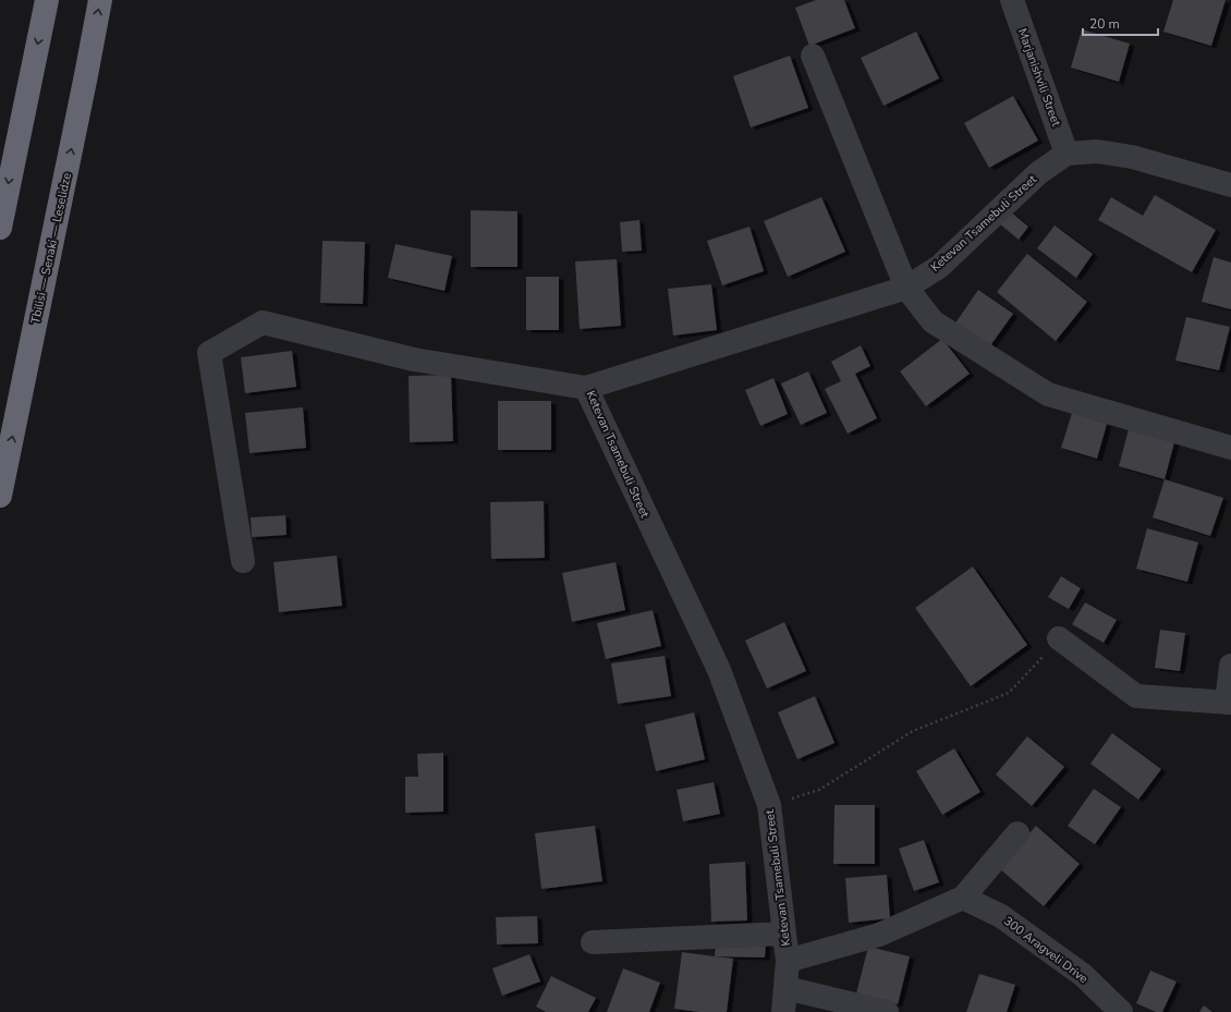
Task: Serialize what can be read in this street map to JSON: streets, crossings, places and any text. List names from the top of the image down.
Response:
{
  "streets": {
    "highway": ["Tbilisi — Senaki — Leselidze"],
    "street": ["Marjanishvili Street", "Ketevan Tsamebuli Street", "300 Aragveli Drive"]
  },
  "crossings": [
    ["Marjanishvili Street", "Ketevan Tsamebuli Street"]
  ],
  "scale_bar": "20 m"
}
